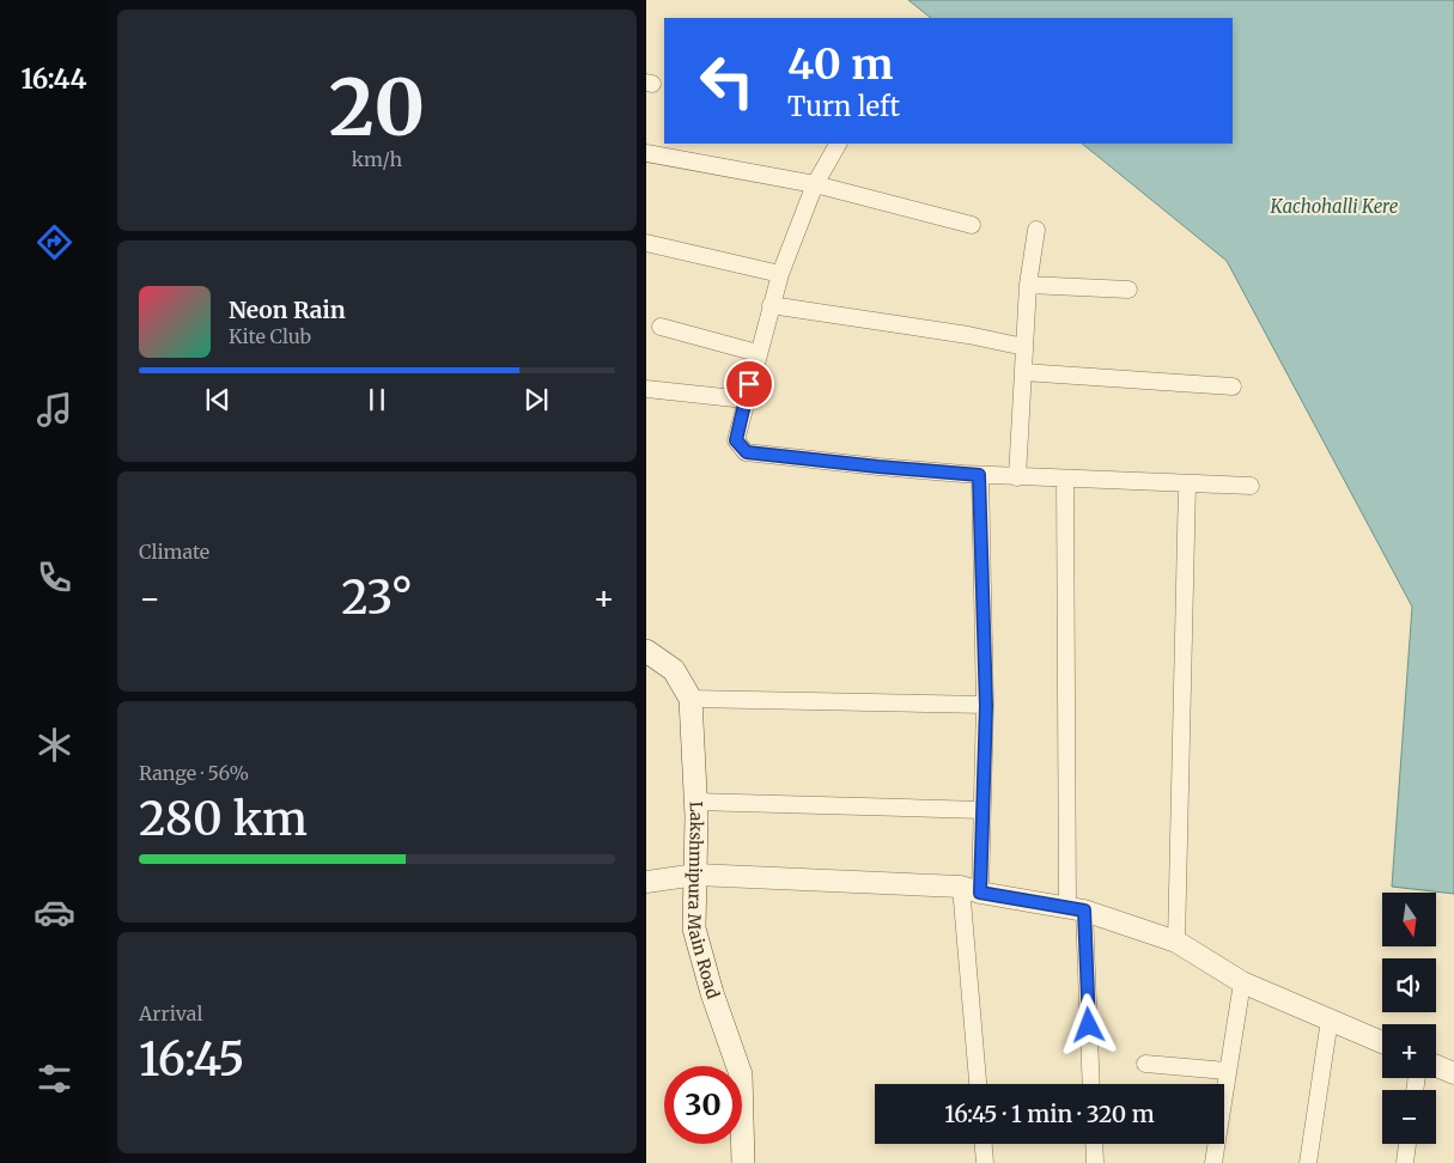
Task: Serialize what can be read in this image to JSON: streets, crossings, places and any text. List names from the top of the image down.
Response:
{
  "streets": {
    "main road": ["Lakshmipura Main Road"]
  },
  "water": ["Kachohalli Kere"],
  "north": "bottom",
  "page": {
    "tabs": "16:44",
    "tile": [
      ["20", "km/h"],
      "Climate",
      ["Range · 56%", "280 km"],
      ["Arrival", "16:45"]
    ],
    "turn": ["40 m", "Turn left"],
    "song": ["Neon Rain", "Kite Club"],
    "heat": ["−", "23°", "+"],
    "map_buttons": ["+", "−"],
    "limit": "30",
    "trip": "16:45 · 1 min · 320 m"
  }
}
